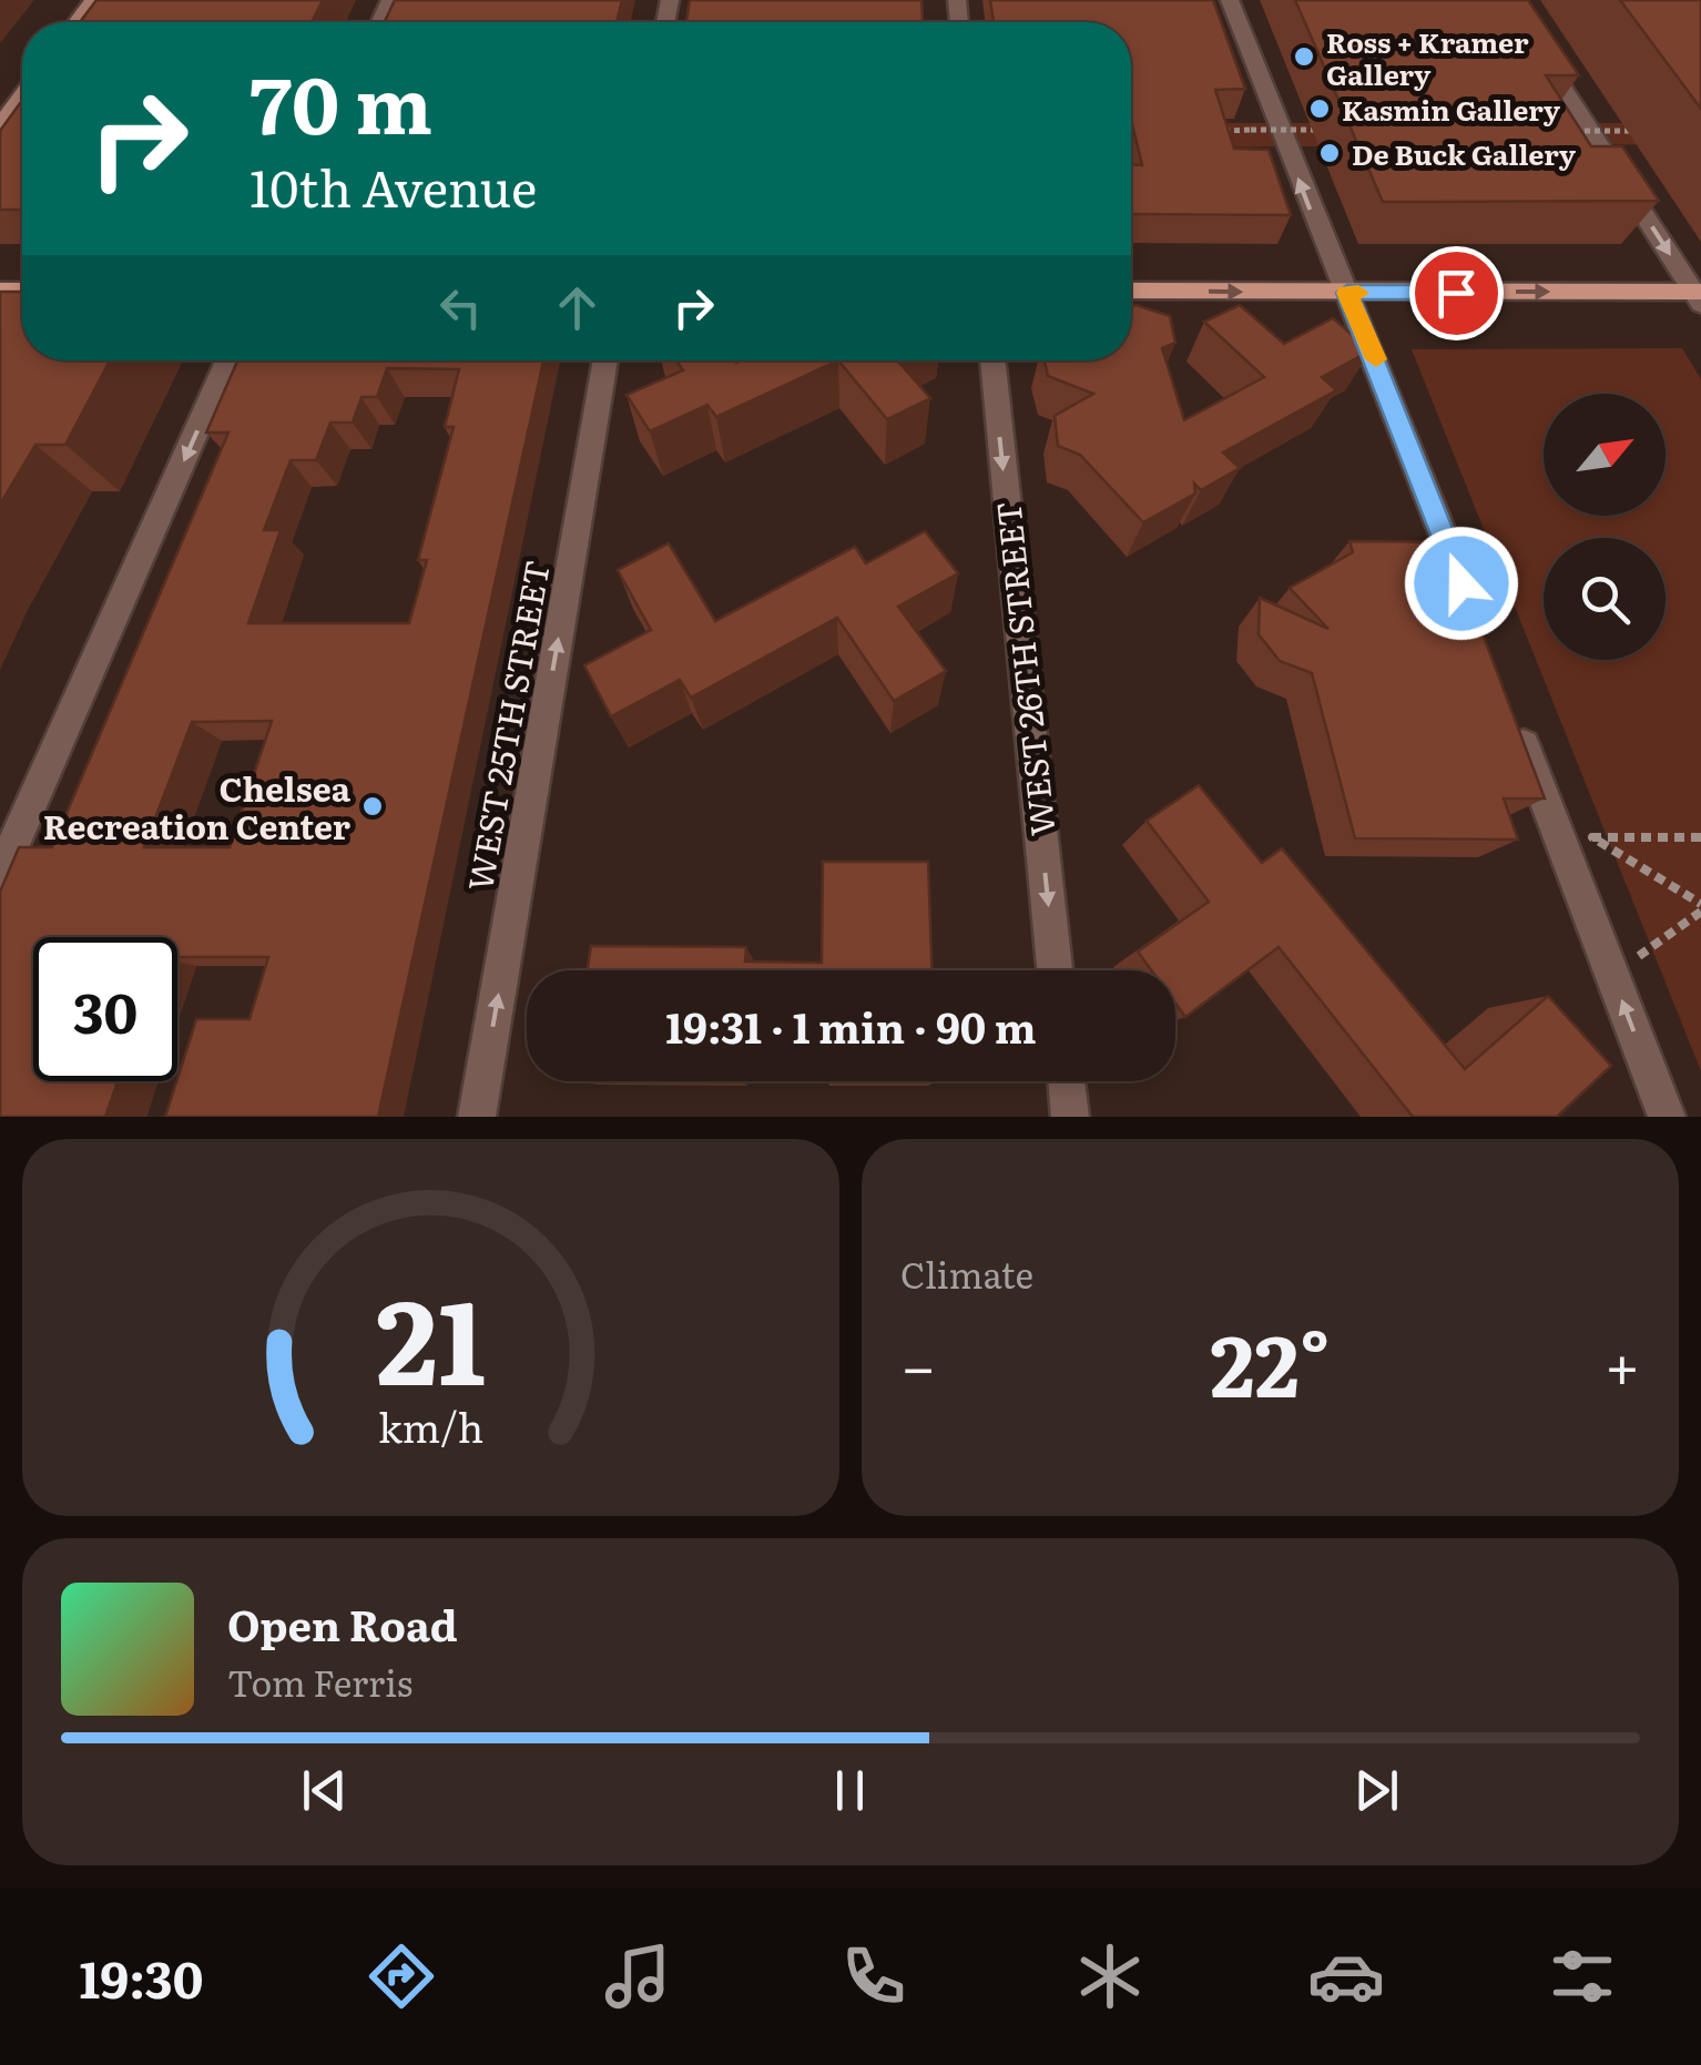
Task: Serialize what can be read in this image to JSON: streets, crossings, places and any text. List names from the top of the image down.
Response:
{
  "streets": {
    "street": ["WEST 26TH STREET", "WEST 25TH STREET"]
  },
  "one_way": ["WEST 26TH STREET", "WEST 25TH STREET"],
  "places": [
    "Ross + Kramer Gallery",
    "Kasmin Gallery",
    "De Buck Gallery",
    "Chelsea Recreation Center"
  ],
  "north": "top right",
  "page": {
    "turn": ["70 m", "10th Avenue"],
    "limit": "30",
    "trip": "19:31 · 1 min · 90 m",
    "tile": "Climate",
    "heat": ["−", "22°", "+"],
    "song": ["Open Road", "Tom Ferris"],
    "tabs": "19:30",
    "gauge": ["21", "km/h"]
  }
}
